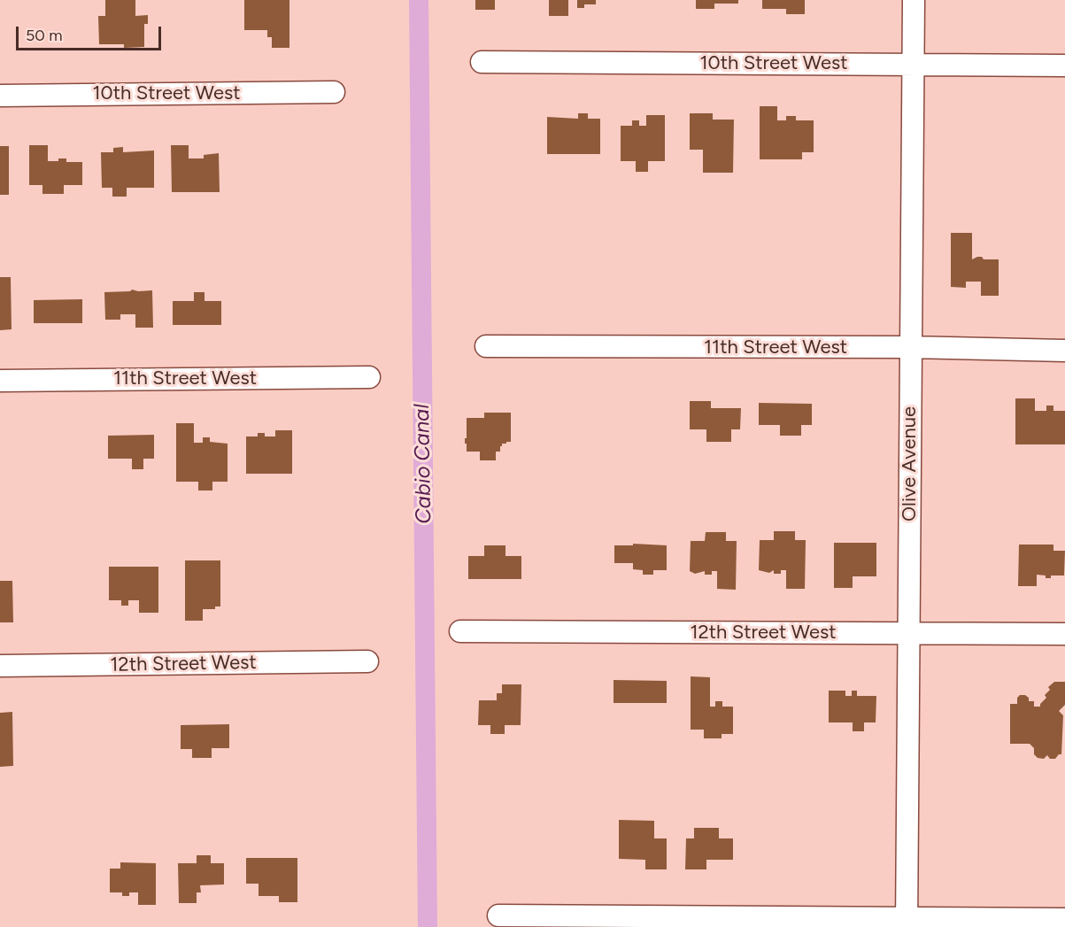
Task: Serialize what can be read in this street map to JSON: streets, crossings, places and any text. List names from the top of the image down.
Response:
{
  "streets": {
    "street": [
      "10th Street West",
      "11th Street West",
      "Olive Avenue",
      "12th Street West"
    ]
  },
  "crossings": [
    ["10th Street West", "Olive Avenue"],
    ["11th Street West", "Olive Avenue"],
    ["Olive Avenue", "12th Street West"]
  ],
  "water": ["Cabio Canal"],
  "scale_bar": "50 m"
}
